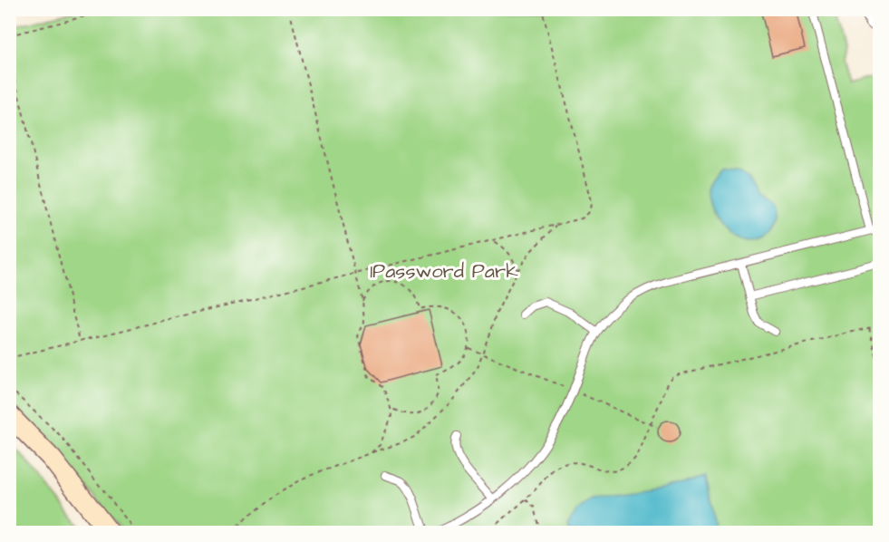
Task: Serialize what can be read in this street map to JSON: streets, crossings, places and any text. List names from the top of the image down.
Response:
{
  "parks": ["1Password Park"]
}
